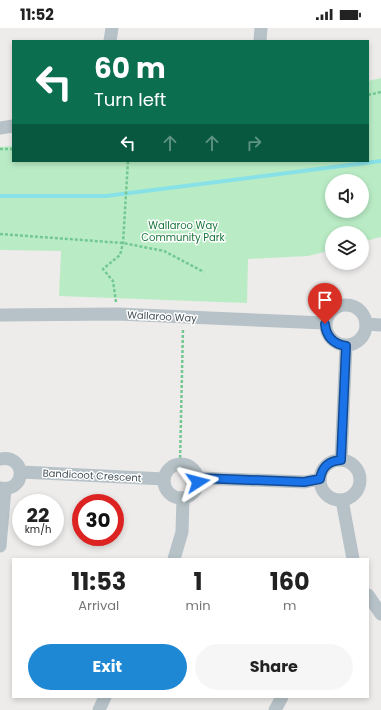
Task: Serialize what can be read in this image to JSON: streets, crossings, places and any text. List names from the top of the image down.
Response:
{
  "streets": {
    "street": ["Wallaroo Way", "Bandicoot Crescent"]
  },
  "parks": ["Wallaroo Way Community Park"],
  "page": {
    "status": "11:52",
    "turn": ["60 m", "Turn left"],
    "speed": "22 km/h",
    "limit": "30",
    "eta": [
      "11:53",
      "Arrival",
      "1",
      "min",
      "160",
      "m"
    ],
    "buttons": ["Exit", "Share"]
  }
}
